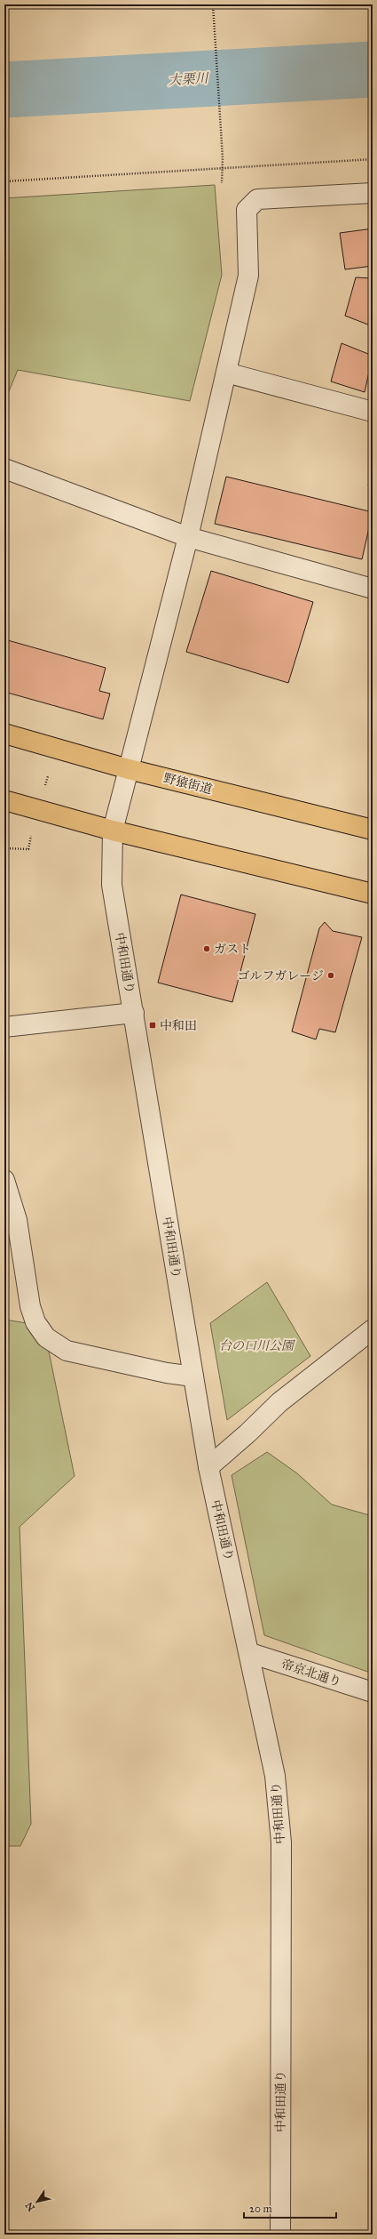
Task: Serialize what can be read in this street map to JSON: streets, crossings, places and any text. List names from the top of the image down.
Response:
{
  "streets": {
    "main road": ["野猿街道"],
    "street": ["中和田通り", "帝京北通り"]
  },
  "crossings": [
    ["野猿街道", "中和田通り"],
    ["中和田通り", "帝京北通り"]
  ],
  "water": ["大栗川"],
  "parks": ["台の口川公園"],
  "places": {
    "other": ["ガスト", "ゴルフガレージ"],
    "transit": ["中和田"]
  },
  "scale_bar": "20 m",
  "north": "bottom left"
}
